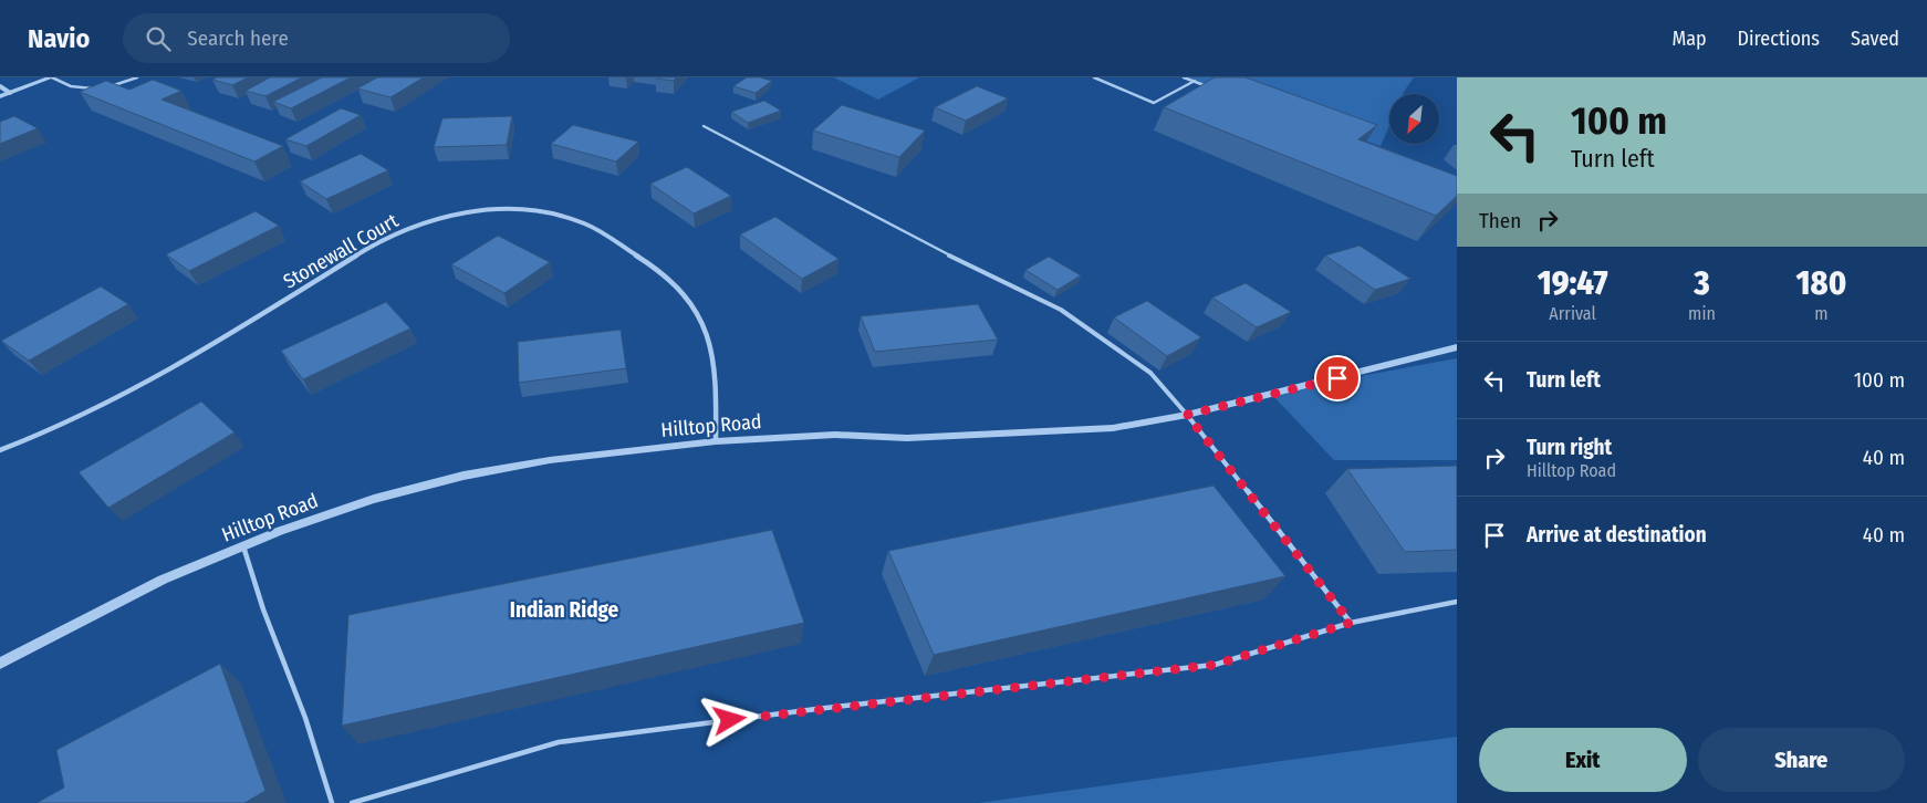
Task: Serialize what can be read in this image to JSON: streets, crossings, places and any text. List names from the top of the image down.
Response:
{
  "streets": {
    "street": ["Stonewall Court", "Hilltop Road"]
  },
  "crossings": [
    ["Stonewall Court", "Hilltop Road"]
  ],
  "districts": ["Indian Ridge"],
  "north": "bottom left",
  "page": {
    "header": "Navio",
    "search": "Search here",
    "nav": ["Map", "Directions", "Saved"],
    "turn": ["100 m", "Turn left"],
    "then": "Then",
    "eta": [
      "19:47",
      "Arrival",
      "3",
      "min",
      "180",
      "m"
    ],
    "list": [
      {
        "name": "Turn left",
        "value": "100 m"
      },
      {
        "name": "Turn right",
        "note": "Hilltop Road",
        "value": "40 m"
      },
      {
        "name": "Arrive at destination",
        "value": "40 m"
      }
    ],
    "buttons": ["Exit", "Share"]
  }
}
